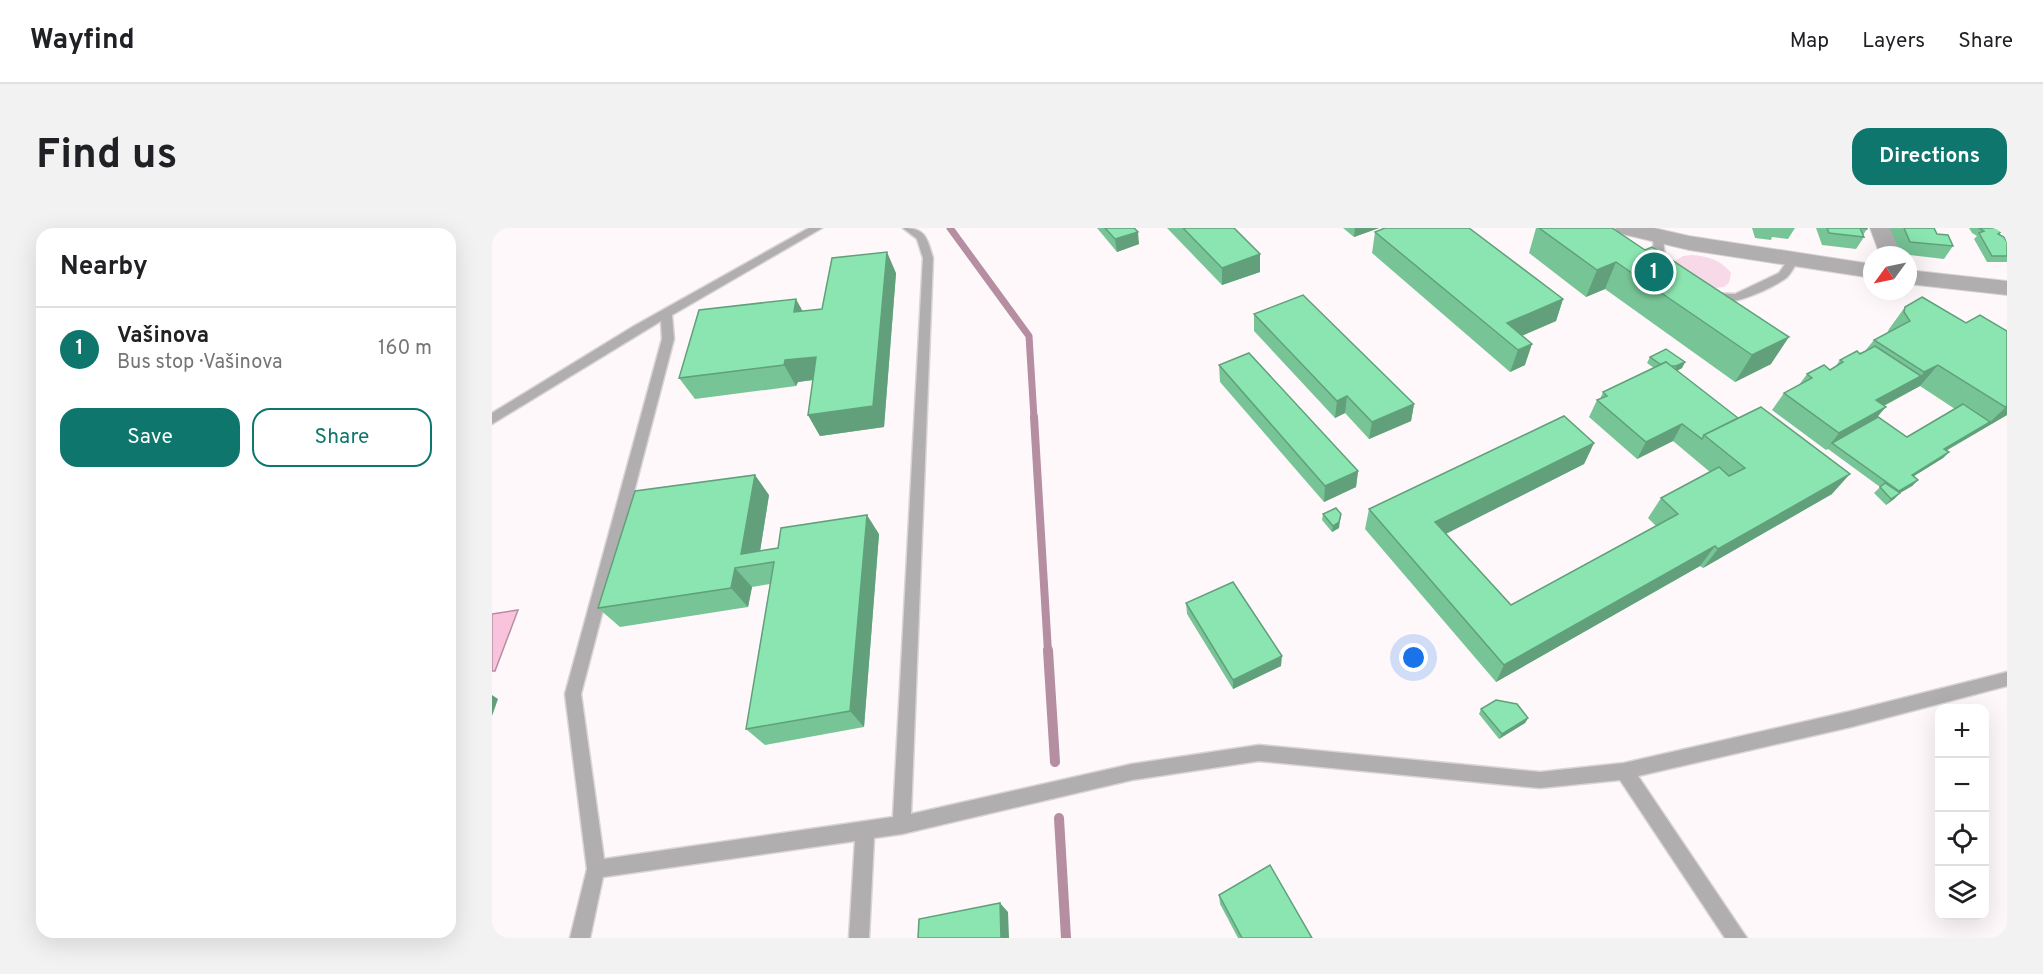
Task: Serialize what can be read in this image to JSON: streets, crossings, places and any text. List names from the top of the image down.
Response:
{
  "north": "bottom left",
  "page": {
    "header": "Wayfind",
    "nav": ["Map", "Layers", "Share"],
    "buttons": [
      "Directions",
      ["Save", "Share"]
    ],
    "title": "Find us",
    "heading": "Nearby",
    "pins": "1",
    "list": [
      {
        "mark": "1",
        "name": "Vašinova",
        "note": "Bus stop · Vašinova",
        "value": "160 m"
      }
    ],
    "map_buttons": ["+", "−"]
  }
}
